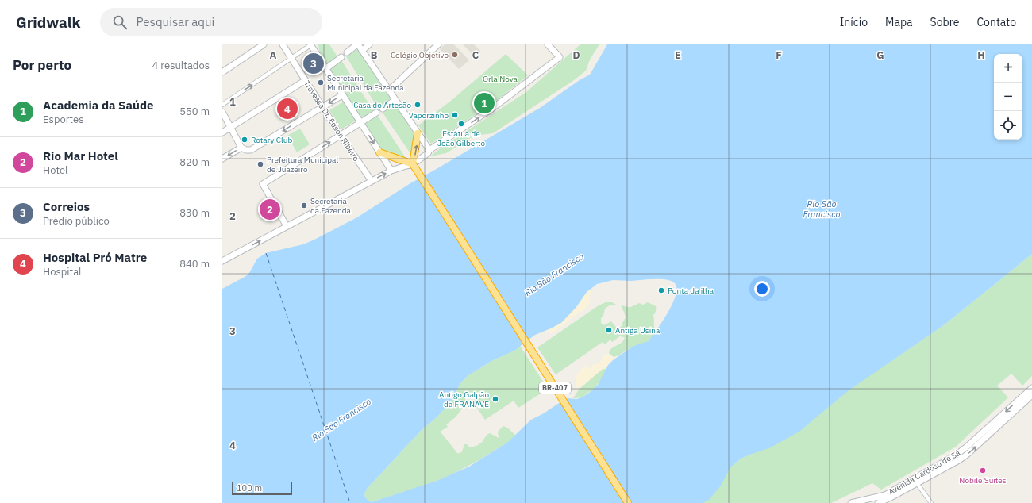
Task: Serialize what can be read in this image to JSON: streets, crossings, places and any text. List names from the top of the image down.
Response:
{
  "streets": {
    "highway": ["BR-407"],
    "street": ["Travessa Dr. Edson Ribeiro", "Avenida Cardoso de Sá"]
  },
  "water": ["Rio São Francisco"],
  "parks": ["Orla Nova"],
  "places": [
    "Colégio Objetivo",
    "Secretaria Municipal da Fazenda",
    "Casa do Artesão",
    "Vaporzinho",
    "Estátua de João Gilberto",
    "Rotary Club",
    "Prefeitura Municipal de Juazeiro",
    "Secretaria da Fazenda",
    "Ponta da ilha",
    "Antiga Usina",
    "Antigo Galpão da FRANAVE",
    "Nobile Suites"
  ],
  "scale_bar": "100 m",
  "page": {
    "header": "Gridwalk",
    "search": "Pesquisar aqui",
    "nav": [
      "Início",
      "Mapa",
      "Sobre",
      "Contato"
    ],
    "heading": ["Por perto", "4 resultados"],
    "pins": [
      "3",
      "1",
      "4",
      "2"
    ],
    "map_buttons": ["+", "−"],
    "list": [
      {
        "mark": "1",
        "name": "Academia da Saúde",
        "note": "Esportes",
        "value": "550 m"
      },
      {
        "mark": "2",
        "name": "Rio Mar Hotel",
        "note": "Hotel",
        "value": "820 m"
      },
      {
        "mark": "3",
        "name": "Correios",
        "note": "Prédio público",
        "value": "830 m"
      },
      {
        "mark": "4",
        "name": "Hospital Pró Matre",
        "note": "Hospital",
        "value": "840 m"
      }
    ],
    "scale": "100 m"
  },
  "grid": {
    "columns": [
      "A",
      "B",
      "C",
      "D",
      "E",
      "F",
      "G",
      "H"
    ],
    "rows": [
      "1",
      "2",
      "3",
      "4"
    ]
  }
}
